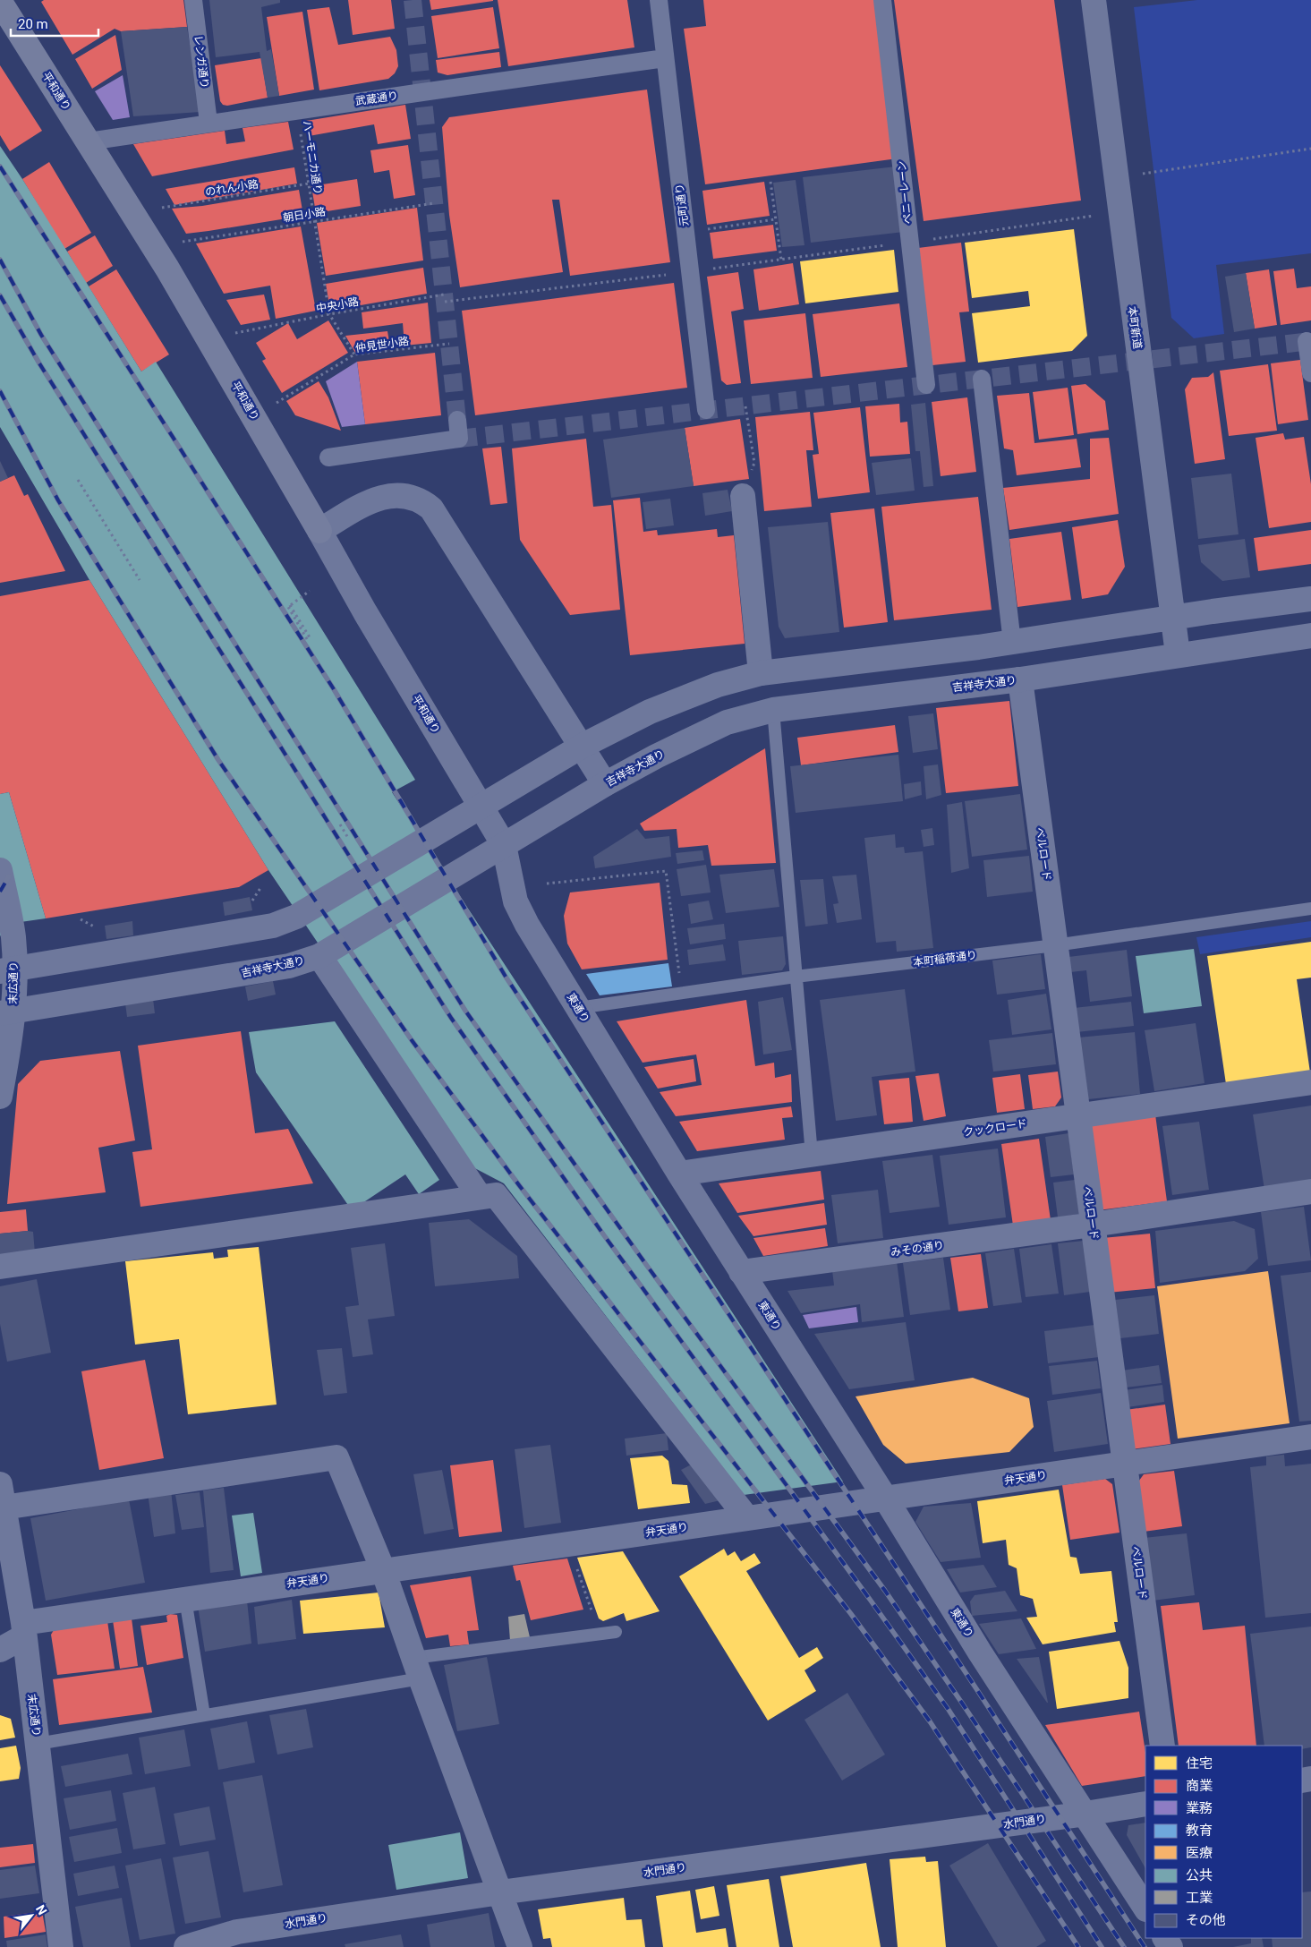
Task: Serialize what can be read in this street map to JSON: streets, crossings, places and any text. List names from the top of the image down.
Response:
{
  "streets": {
    "main road": ["平和通り"],
    "street": [
      "レンガ通り",
      "武蔵通り",
      "ペニーレーン",
      "元町通り",
      "本町新道",
      "吉祥寺大通り",
      "ベルロード",
      "末広通り",
      "東通り",
      "クックロード",
      "みその通り",
      "弁天通り",
      "水門通り"
    ],
    "lane": ["本町稲荷通り"],
    "path": [
      "ハーモニカ通り",
      "のれん小路",
      "朝日小路",
      "中央小路",
      "仲見世小路"
    ]
  },
  "crossings": [
    ["レンガ通り", "武蔵通り"],
    ["平和通り", "武蔵通り"],
    ["平和通り", "東通り"],
    ["武蔵通り", "ハーモニカ通り"],
    ["武蔵通り", "元町通り"],
    ["ハーモニカ通り", "のれん小路"],
    ["ハーモニカ通り", "朝日小路"],
    ["ハーモニカ通り", "中央小路"],
    ["本町新道", "吉祥寺大通り"],
    ["吉祥寺大通り", "ベルロード"],
    ["吉祥寺大通り", "末広通り"],
    ["吉祥寺大通り", "東通り"],
    ["ベルロード", "本町稲荷通り"],
    ["ベルロード", "クックロード"],
    ["ベルロード", "みその通り"],
    ["ベルロード", "弁天通り"],
    ["本町稲荷通り", "東通り"],
    ["末広通り", "弁天通り"],
    ["東通り", "クックロード"],
    ["東通り", "みその通り"],
    ["東通り", "弁天通り"],
    ["東通り", "水門通り"]
  ],
  "legend": [
    "住宅",
    "商業",
    "業務",
    "教育",
    "医療",
    "公共",
    "工業",
    "その他"
  ],
  "scale_bar": "20 m",
  "north": "top right"
}
